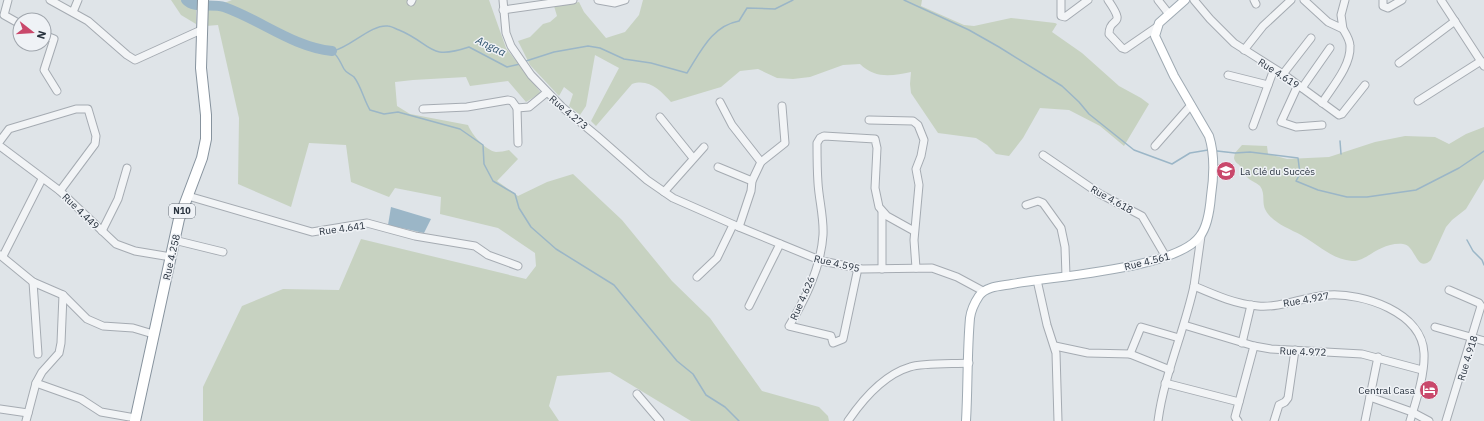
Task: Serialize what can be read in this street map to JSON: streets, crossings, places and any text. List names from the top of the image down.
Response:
{
  "streets": {
    "highway": ["N10", "Rue 4.258"],
    "main road": ["Rue 4.561"],
    "street": [
      "Rue 4.619",
      "Rue 4.273",
      "Rue 4.618",
      "Rue 4.449",
      "Rue 4.641",
      "Rue 4.595",
      "Rue 4.626",
      "Rue 4.927",
      "Rue 4.972",
      "Rue 4.918"
    ]
  },
  "crossings": [
    ["Rue 4.273", "Rue 4.595"],
    ["Rue 4.618", "Rue 4.561"],
    ["Rue 4.449", "Rue 4.258"],
    ["Rue 4.641", "Rue 4.258"],
    ["Rue 4.561", "Rue 4.595"],
    ["Rue 4.595", "Rue 4.626"],
    ["Rue 4.927", "Rue 4.972"]
  ],
  "water": ["Angaa"],
  "places": {
    "school or university": ["La Clé du Succès"],
    "hotel": ["Central Casa"]
  },
  "north": "right"
}
